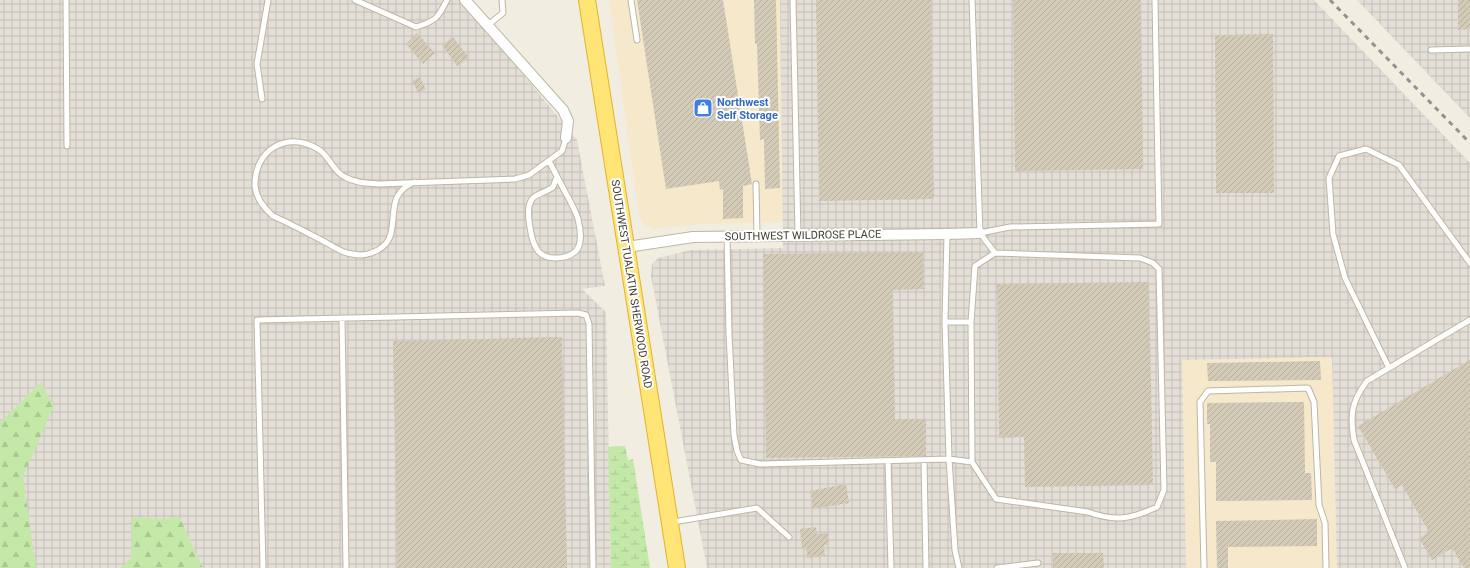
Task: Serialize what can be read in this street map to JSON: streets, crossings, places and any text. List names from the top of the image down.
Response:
{
  "streets": {
    "highway": ["SOUTHWEST TUALATIN SHERWOOD ROAD"],
    "street": ["SOUTHWEST WILDROSE PLACE"]
  },
  "crossings": [
    ["SOUTHWEST WILDROSE PLACE", "SOUTHWEST TUALATIN SHERWOOD ROAD"]
  ],
  "places": {
    "shop": ["Northwest Self Storage"]
  }
}
